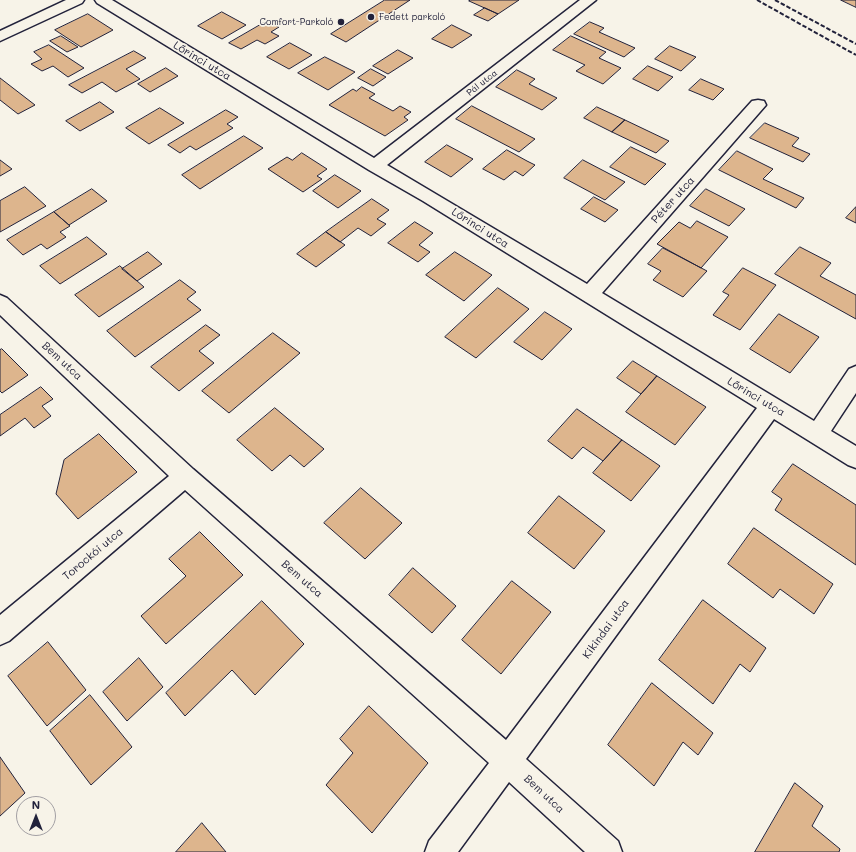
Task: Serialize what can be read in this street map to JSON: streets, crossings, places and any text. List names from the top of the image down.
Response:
{
  "streets": {
    "street": [
      "Lőrinci utca",
      "Pál utca",
      "Péter utca",
      "Bem utca",
      "Torockói utca",
      "Kikindai utca"
    ]
  },
  "crossings": [
    ["Lőrinci utca", "Pál utca"],
    ["Lőrinci utca", "Péter utca"],
    ["Lőrinci utca", "Kikindai utca"],
    ["Bem utca", "Torockói utca"],
    ["Bem utca", "Kikindai utca"]
  ],
  "places": ["Fedett parkoló", "Comfort-Parkoló"],
  "north": "top"
}
